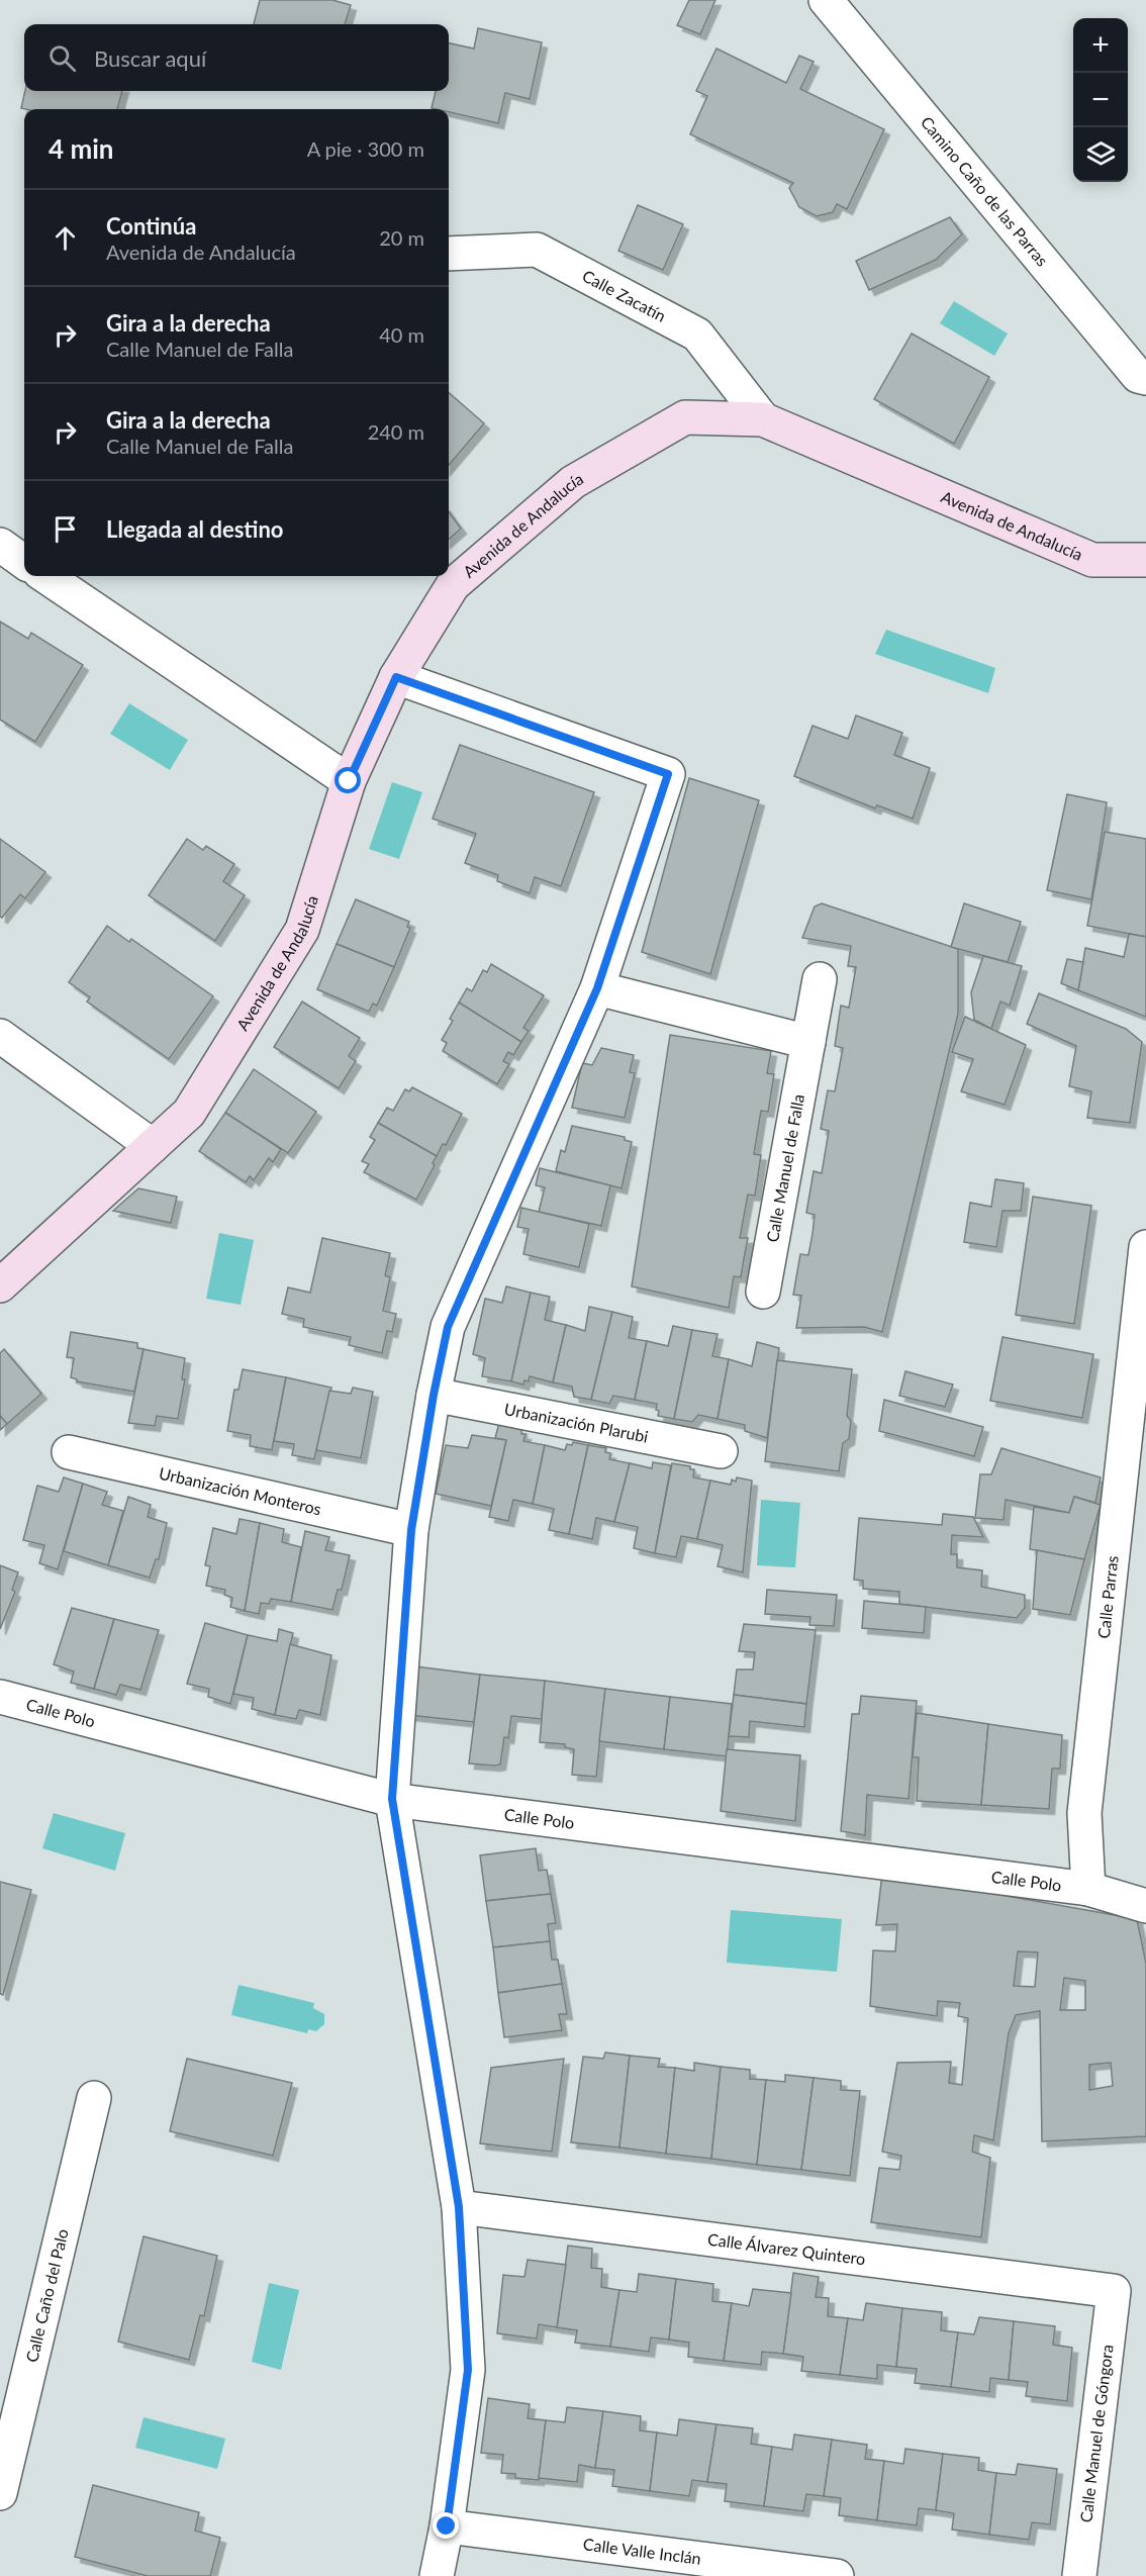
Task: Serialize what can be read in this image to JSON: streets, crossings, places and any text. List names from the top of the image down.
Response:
{
  "streets": {
    "street": [
      "Camino Caño de las Parras",
      "Calle Zacatín",
      "Avenida de Andalucía",
      "Calle Manuel de Falla",
      "Urbanización Plarubi",
      "Urbanización Monteros",
      "Calle Parras",
      "Calle Polo",
      "Calle Álvarez Quintero",
      "Calle Caño del Palo",
      "Calle Manuel de Góngora",
      "Calle Valle Inclán"
    ]
  },
  "crossings": [
    ["Calle Zacatín", "Avenida de Andalucía"],
    ["Calle Parras", "Calle Polo"],
    ["Calle Álvarez Quintero", "Calle Manuel de Góngora"]
  ],
  "page": {
    "map_buttons": ["+", "−"],
    "search": "Buscar aquí",
    "heading": ["4 min", "A pie · 300 m"],
    "list": [
      ["Continúa", "Avenida de Andalucía", "20 m"],
      ["Gira a la derecha", "Calle Manuel de Falla", "40 m"],
      ["Gira a la derecha", "Calle Manuel de Falla", "240 m"],
      "Llegada al destino"
    ]
  }
}
